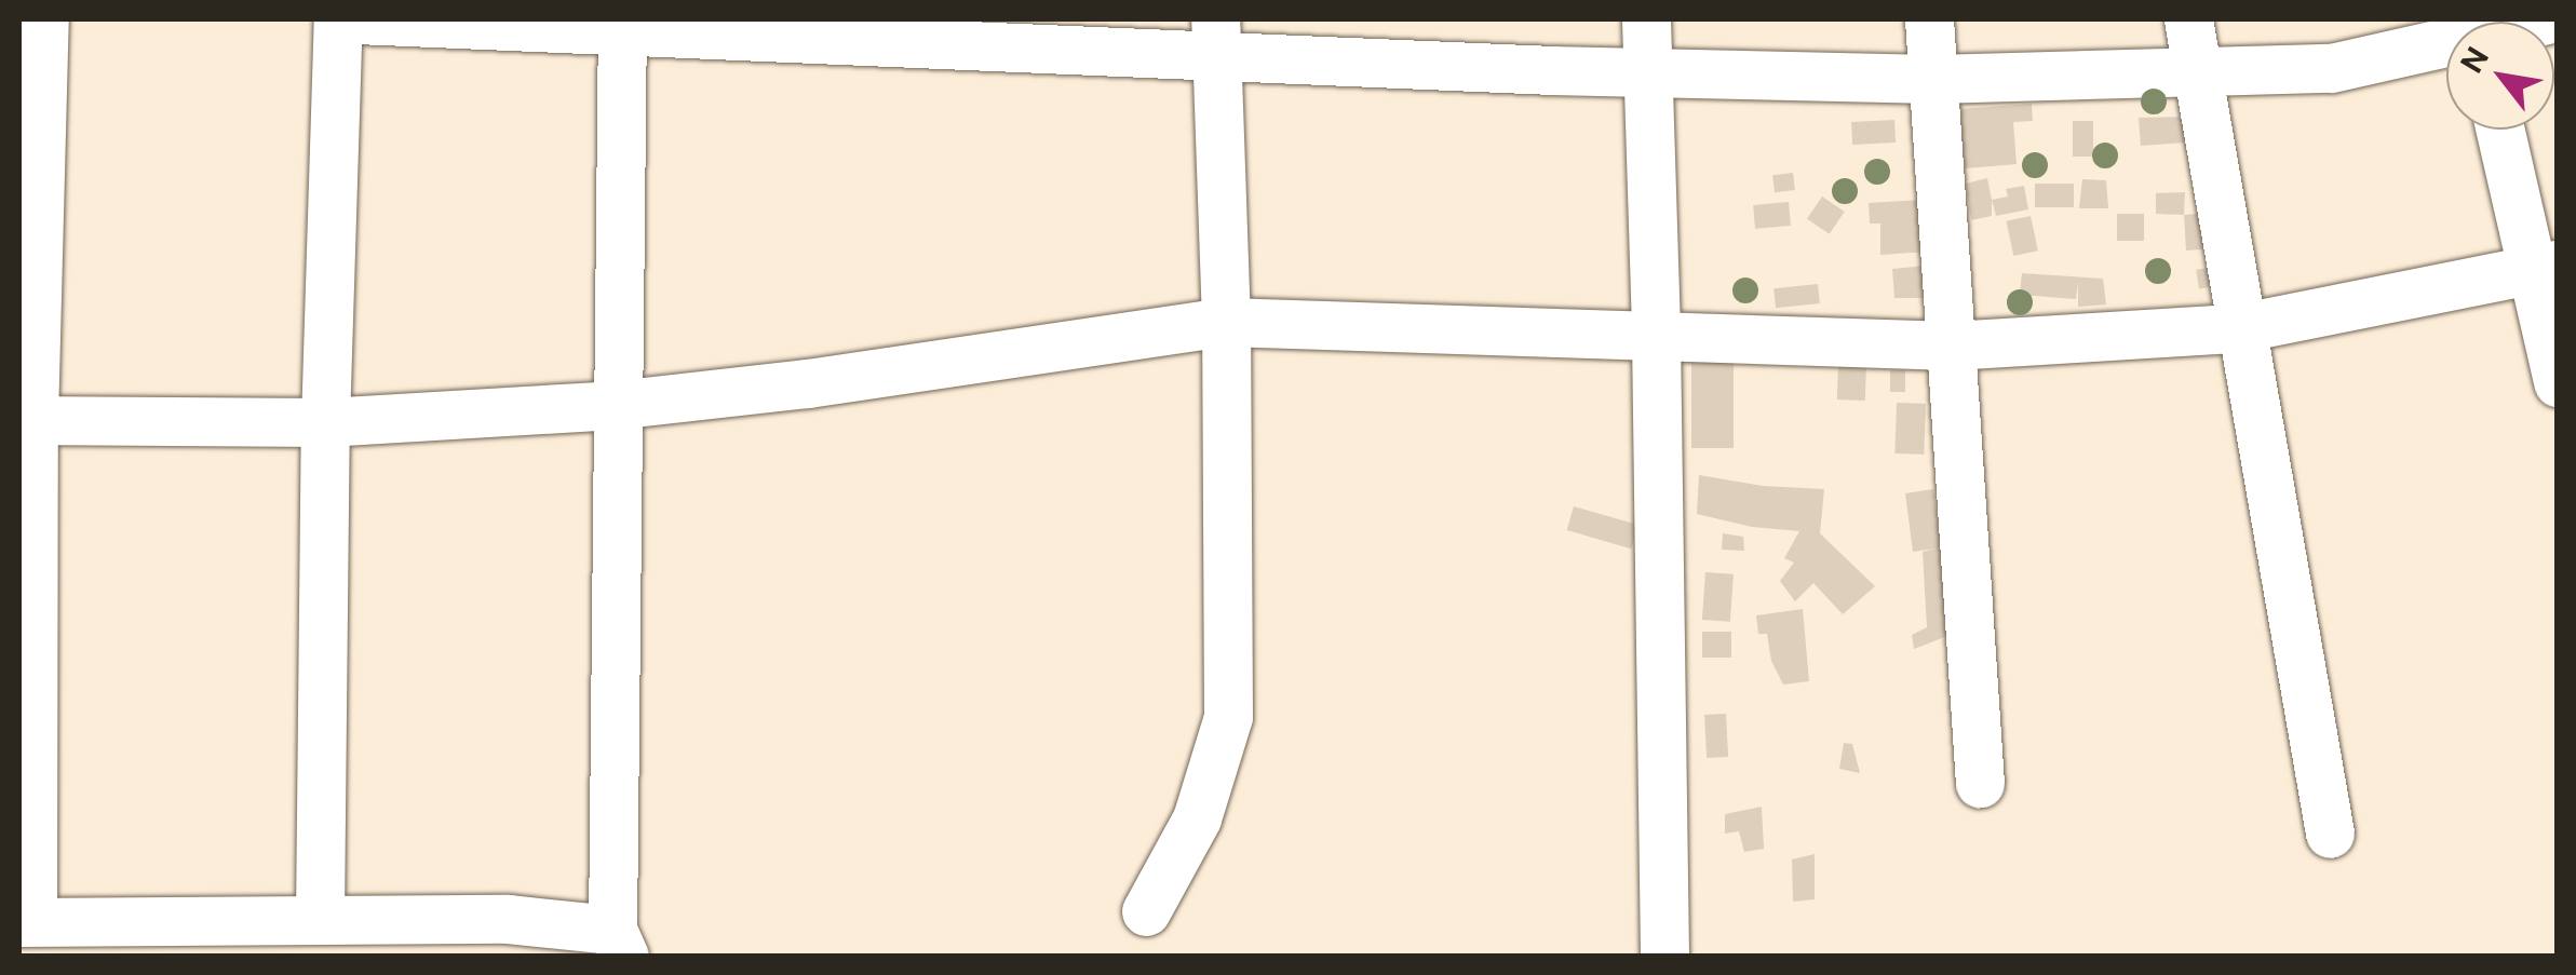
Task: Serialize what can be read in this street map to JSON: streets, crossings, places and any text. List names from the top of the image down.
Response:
{
  "north": "top left"
}
